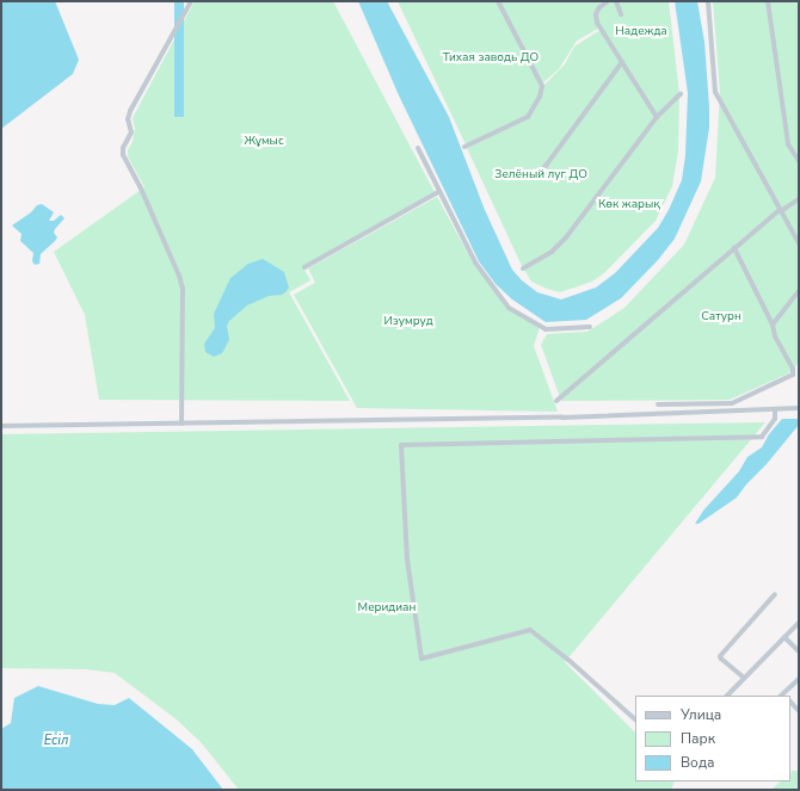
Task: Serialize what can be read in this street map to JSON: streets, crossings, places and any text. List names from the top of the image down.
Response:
{
  "water": ["Есіл"],
  "parks": [
    "Надежда",
    "Тихая заводь ДО",
    "Жұмыс",
    "Зелёный луг ДО",
    "Көк жарық",
    "Сатурн",
    "Изумруд",
    "Меридиан"
  ],
  "legend": ["Улица", "Парк", "Вода"]
}
